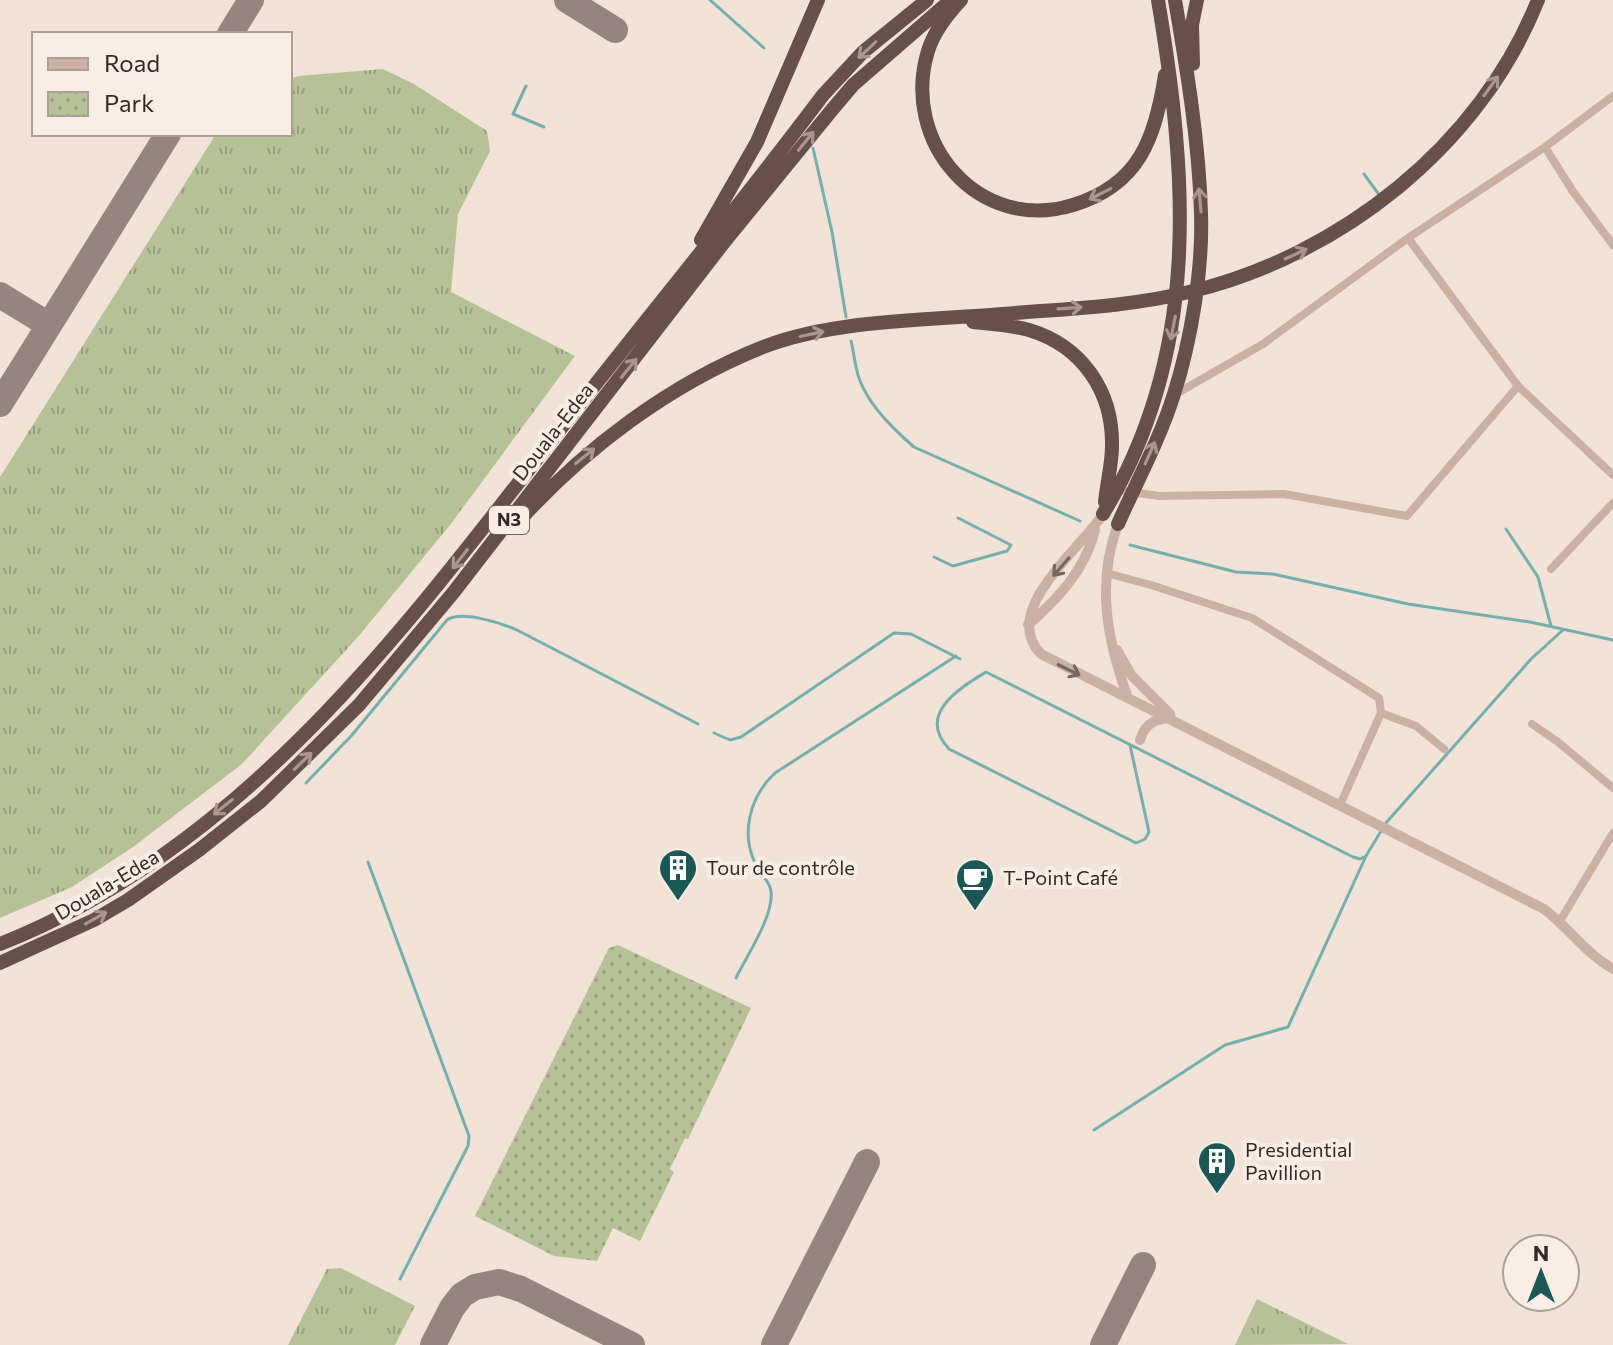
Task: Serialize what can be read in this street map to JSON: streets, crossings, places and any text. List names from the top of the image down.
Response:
{
  "streets": {
    "highway": ["Douala-Edea", "N3"]
  },
  "places": {
    "building": ["Tour de contrôle", "Presidential Pavillion"],
    "cafe": ["T-Point Café"]
  },
  "legend": ["Road", "Park"],
  "north": "top"
}
